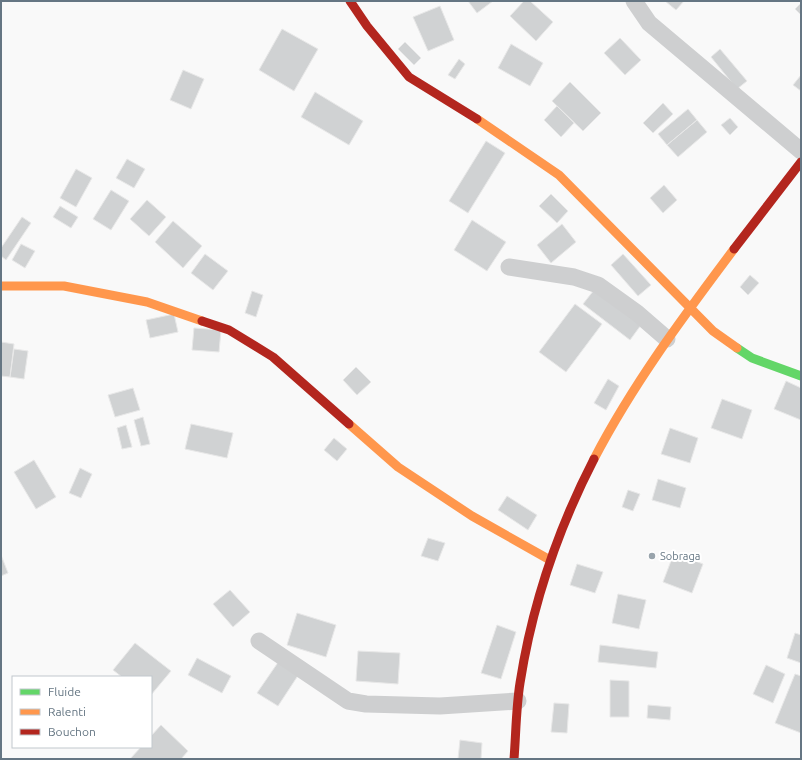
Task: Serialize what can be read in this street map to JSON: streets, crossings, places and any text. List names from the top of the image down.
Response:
{
  "places": ["Sobraga"],
  "legend": ["Fluide", "Ralenti", "Bouchon"]
}
